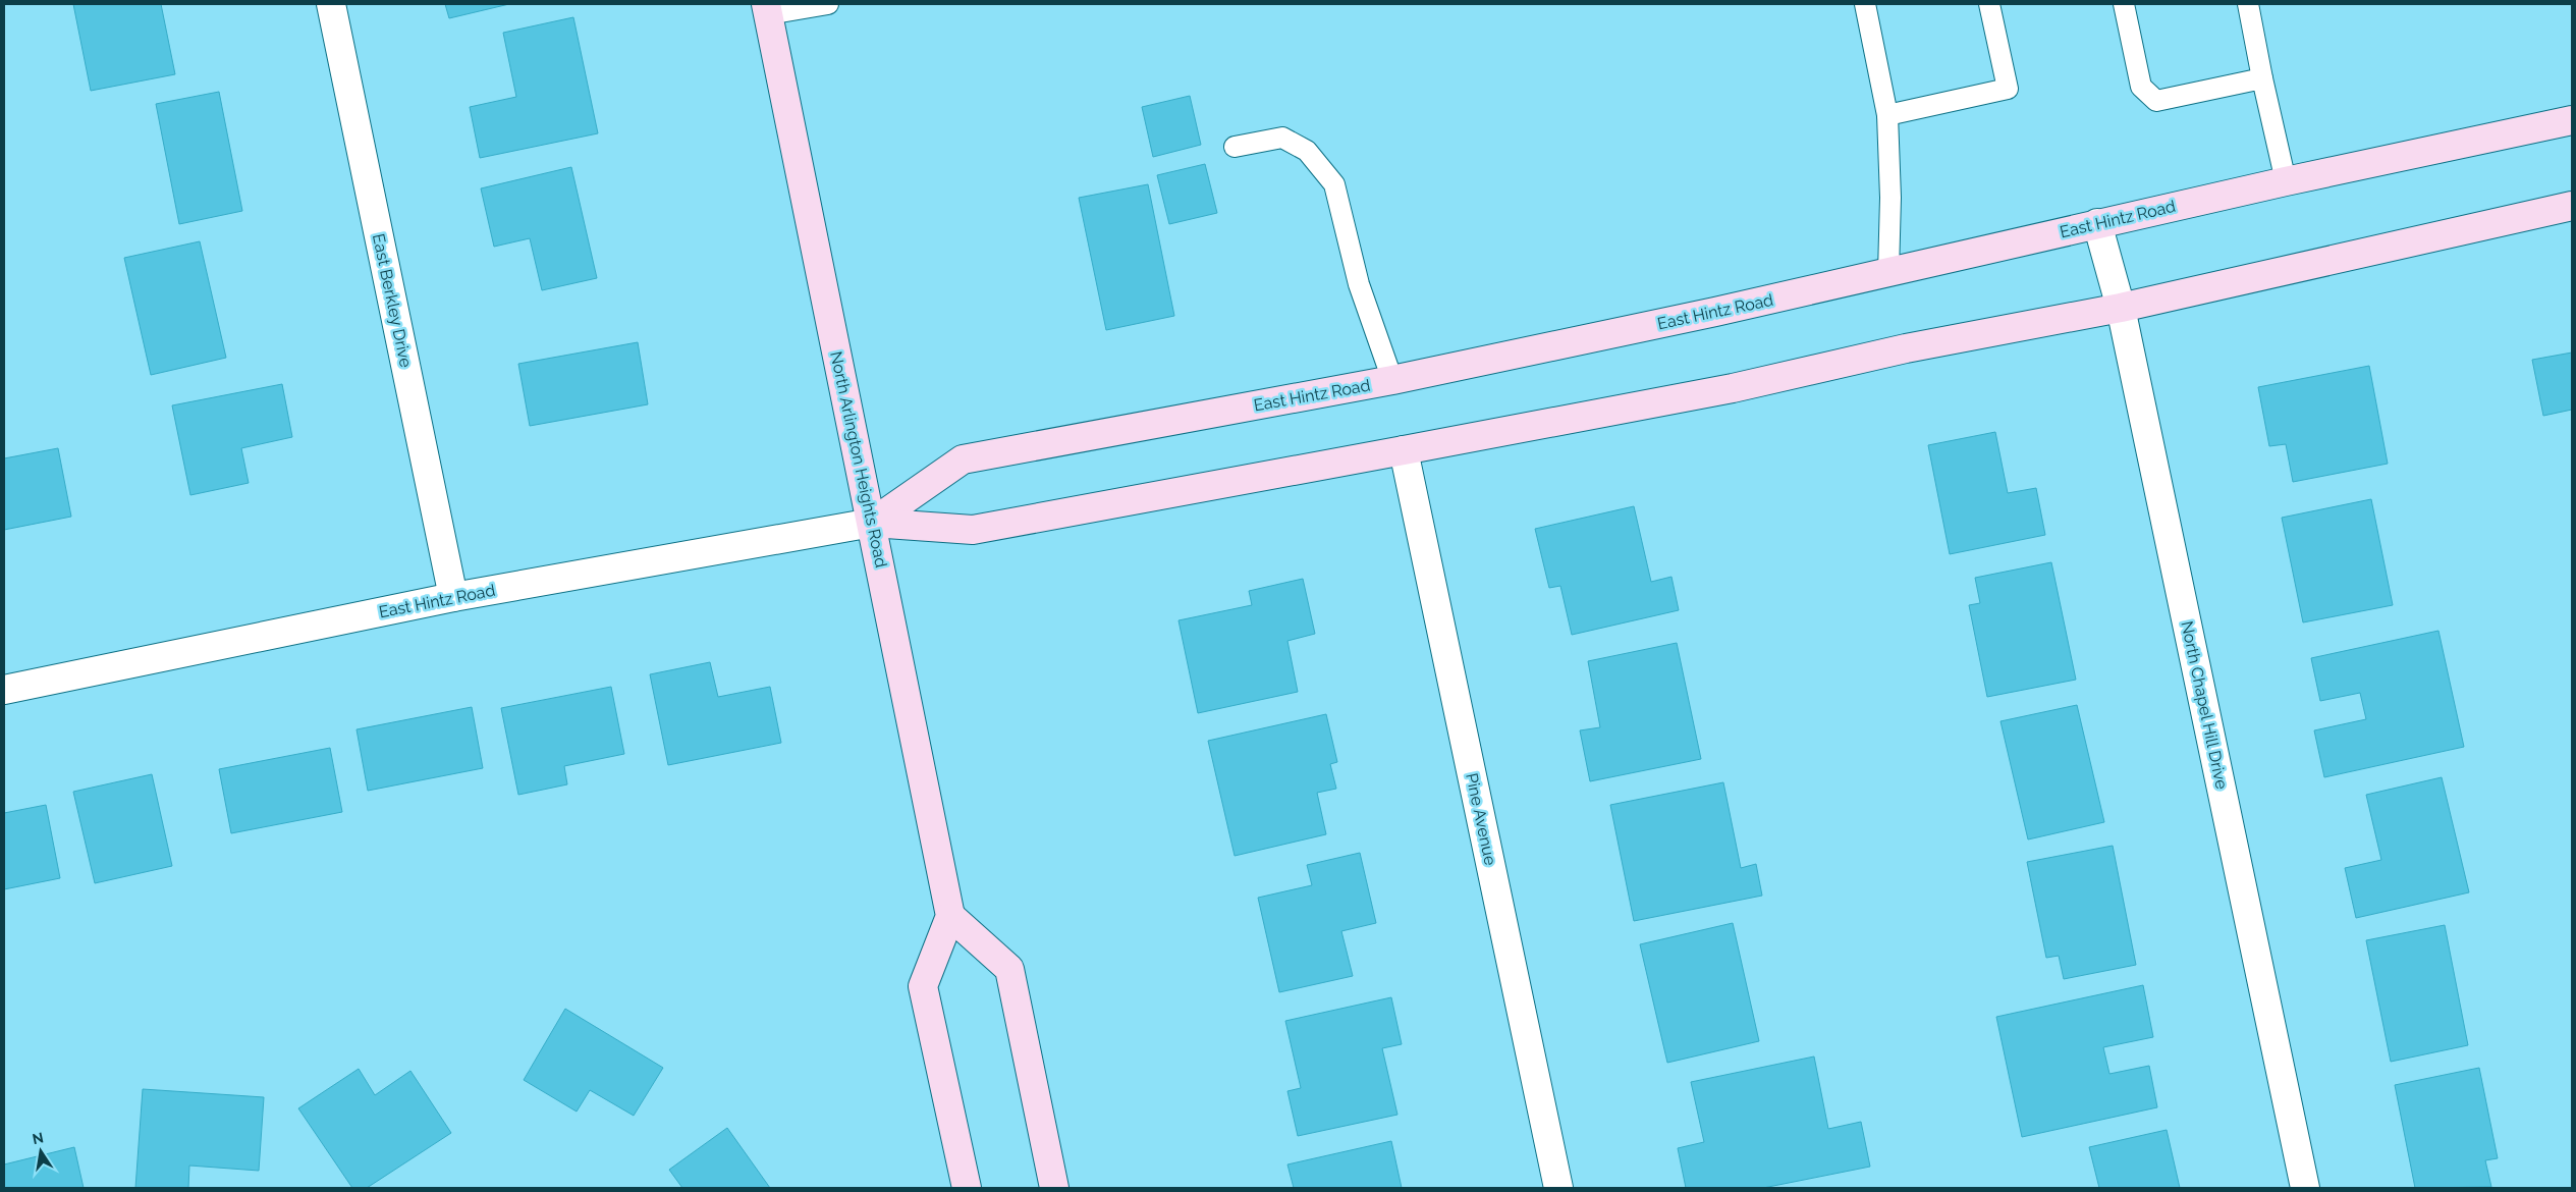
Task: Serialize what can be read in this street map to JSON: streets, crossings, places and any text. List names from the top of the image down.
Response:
{
  "streets": {
    "main road": ["East Hintz Road", "North Arlington Heights Road"],
    "street": ["East Berkley Drive", "North Chapel Hill Drive", "Pine Avenue"]
  },
  "crossings": [
    ["East Hintz Road", "East Berkley Drive"],
    ["East Hintz Road", "North Arlington Heights Road"],
    ["East Hintz Road", "North Chapel Hill Drive"],
    ["East Hintz Road", "Pine Avenue"]
  ],
  "north": "top"
}
